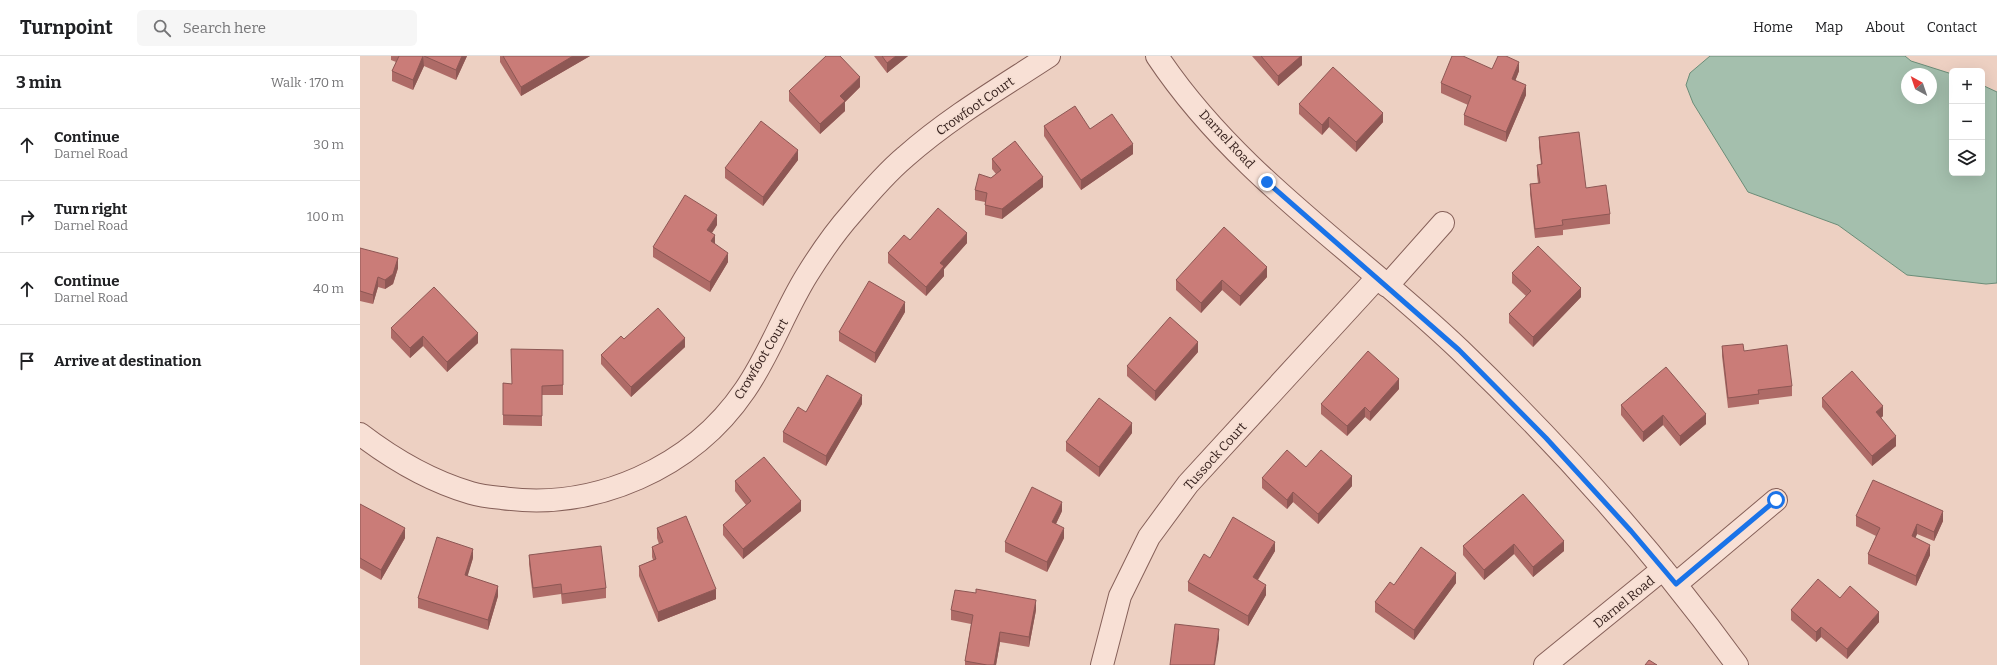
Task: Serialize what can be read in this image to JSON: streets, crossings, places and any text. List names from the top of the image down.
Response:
{
  "streets": {
    "street": ["Crowfoot Court", "Darnel Road", "Tussock Court"]
  },
  "crossings": [
    ["Darnel Road", "Tussock Court"]
  ],
  "north": "top left",
  "page": {
    "header": "Turnpoint",
    "search": "Search here",
    "nav": [
      "Home",
      "Map",
      "About",
      "Contact"
    ],
    "heading": ["3 min", "Walk · 170 m"],
    "map_buttons": ["+", "−"],
    "list": [
      ["Continue", "Darnel Road", "30 m"],
      ["Turn right", "Darnel Road", "100 m"],
      ["Continue", "Darnel Road", "40 m"],
      "Arrive at destination"
    ]
  }
}
